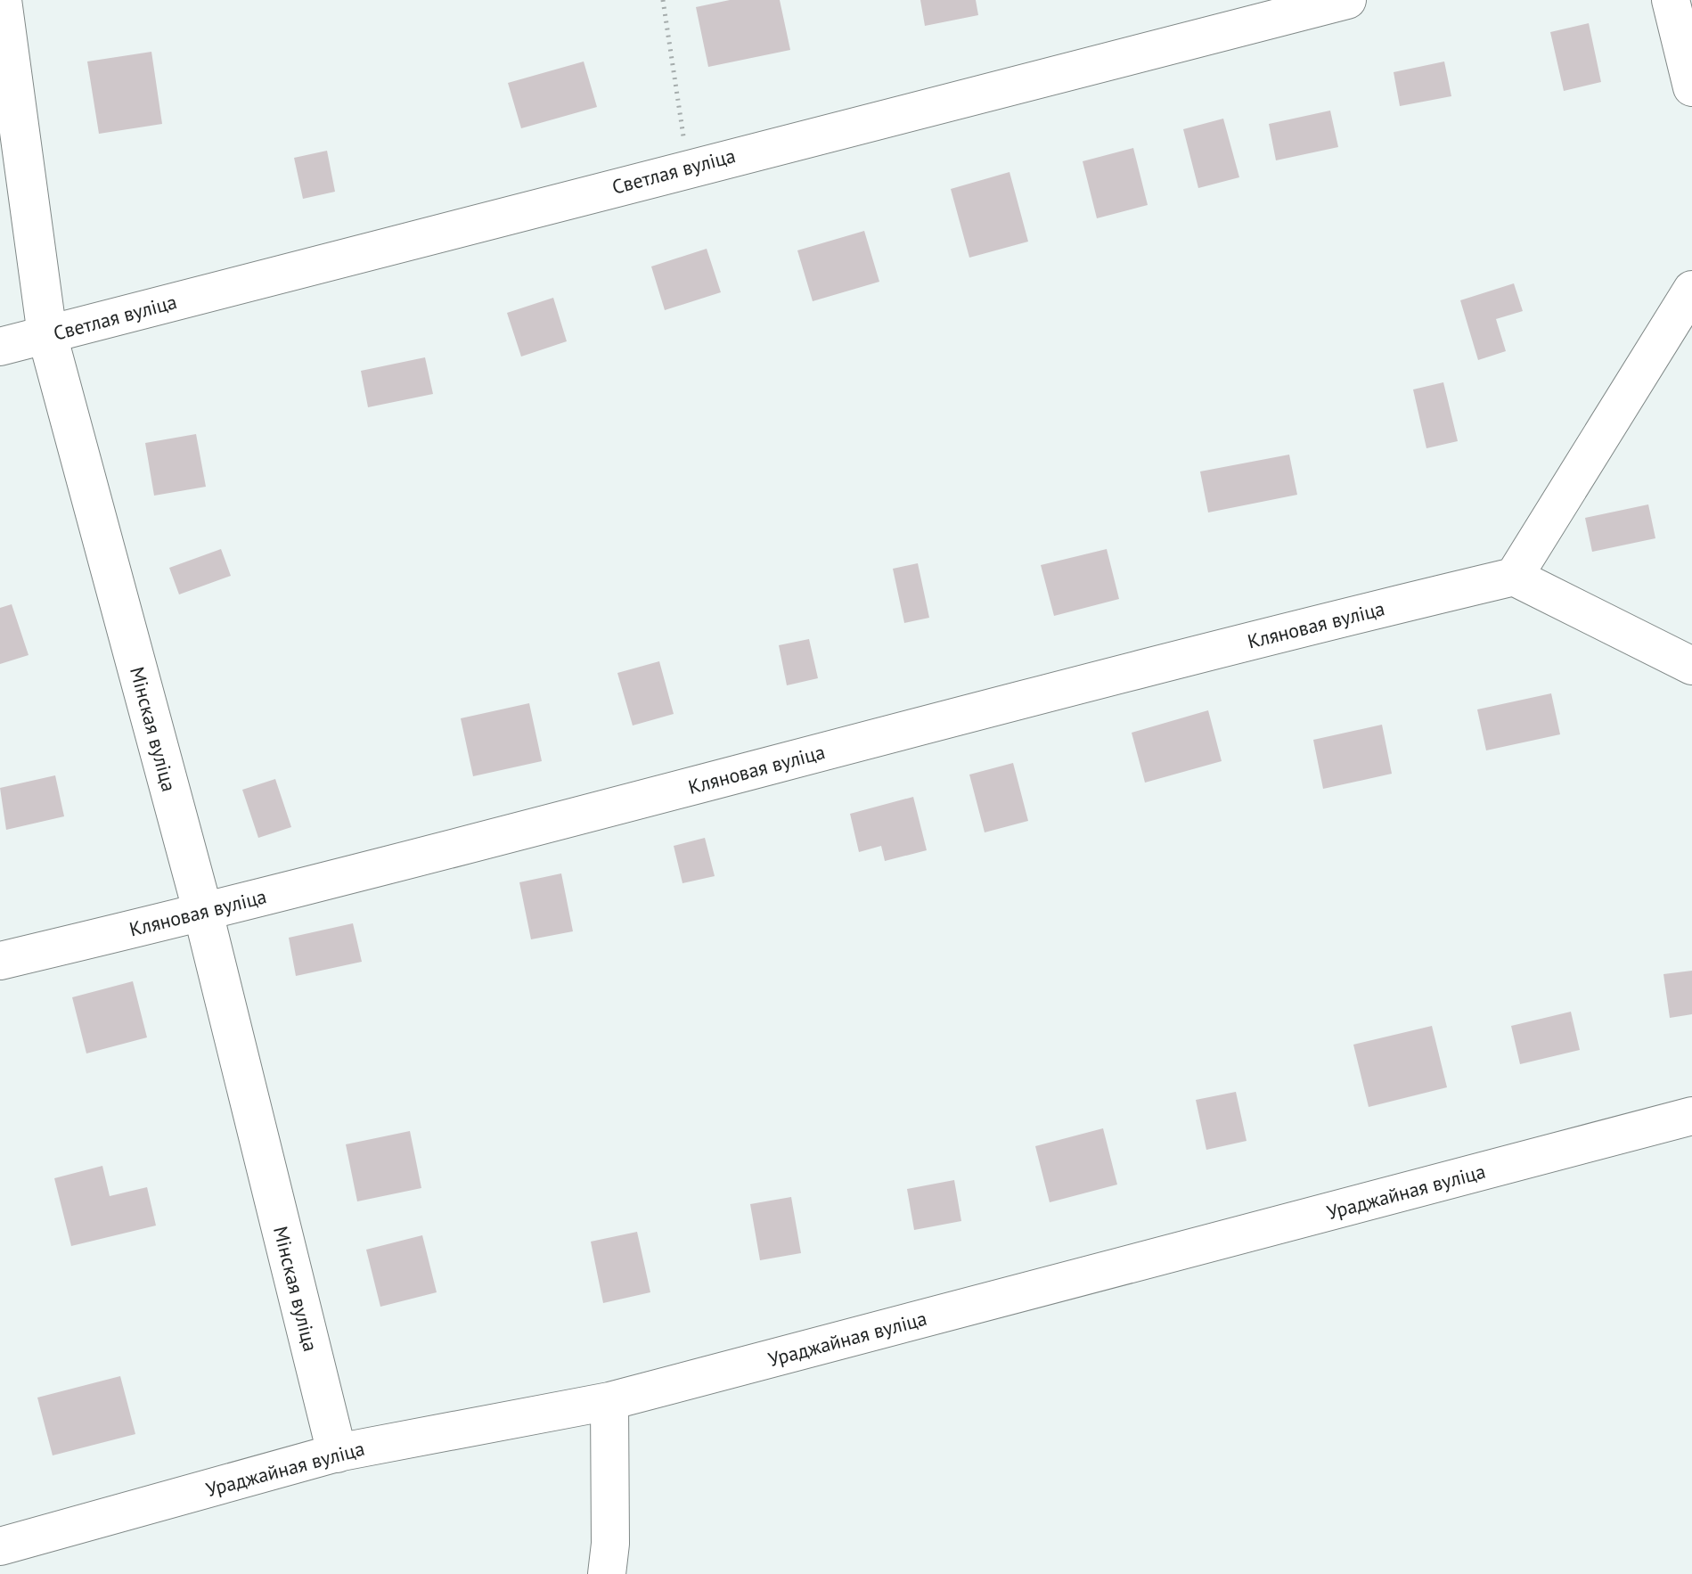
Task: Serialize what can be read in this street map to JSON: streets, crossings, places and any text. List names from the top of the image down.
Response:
{
  "streets": {
    "street": [
      "Светлая вуліца",
      "Кляновая вуліца",
      "Мінская вуліца",
      "Ураджайная вуліца"
    ]
  },
  "crossings": [
    ["Светлая вуліца", "Мінская вуліца"],
    ["Кляновая вуліца", "Мінская вуліца"],
    ["Мінская вуліца", "Ураджайная вуліца"]
  ]
}
